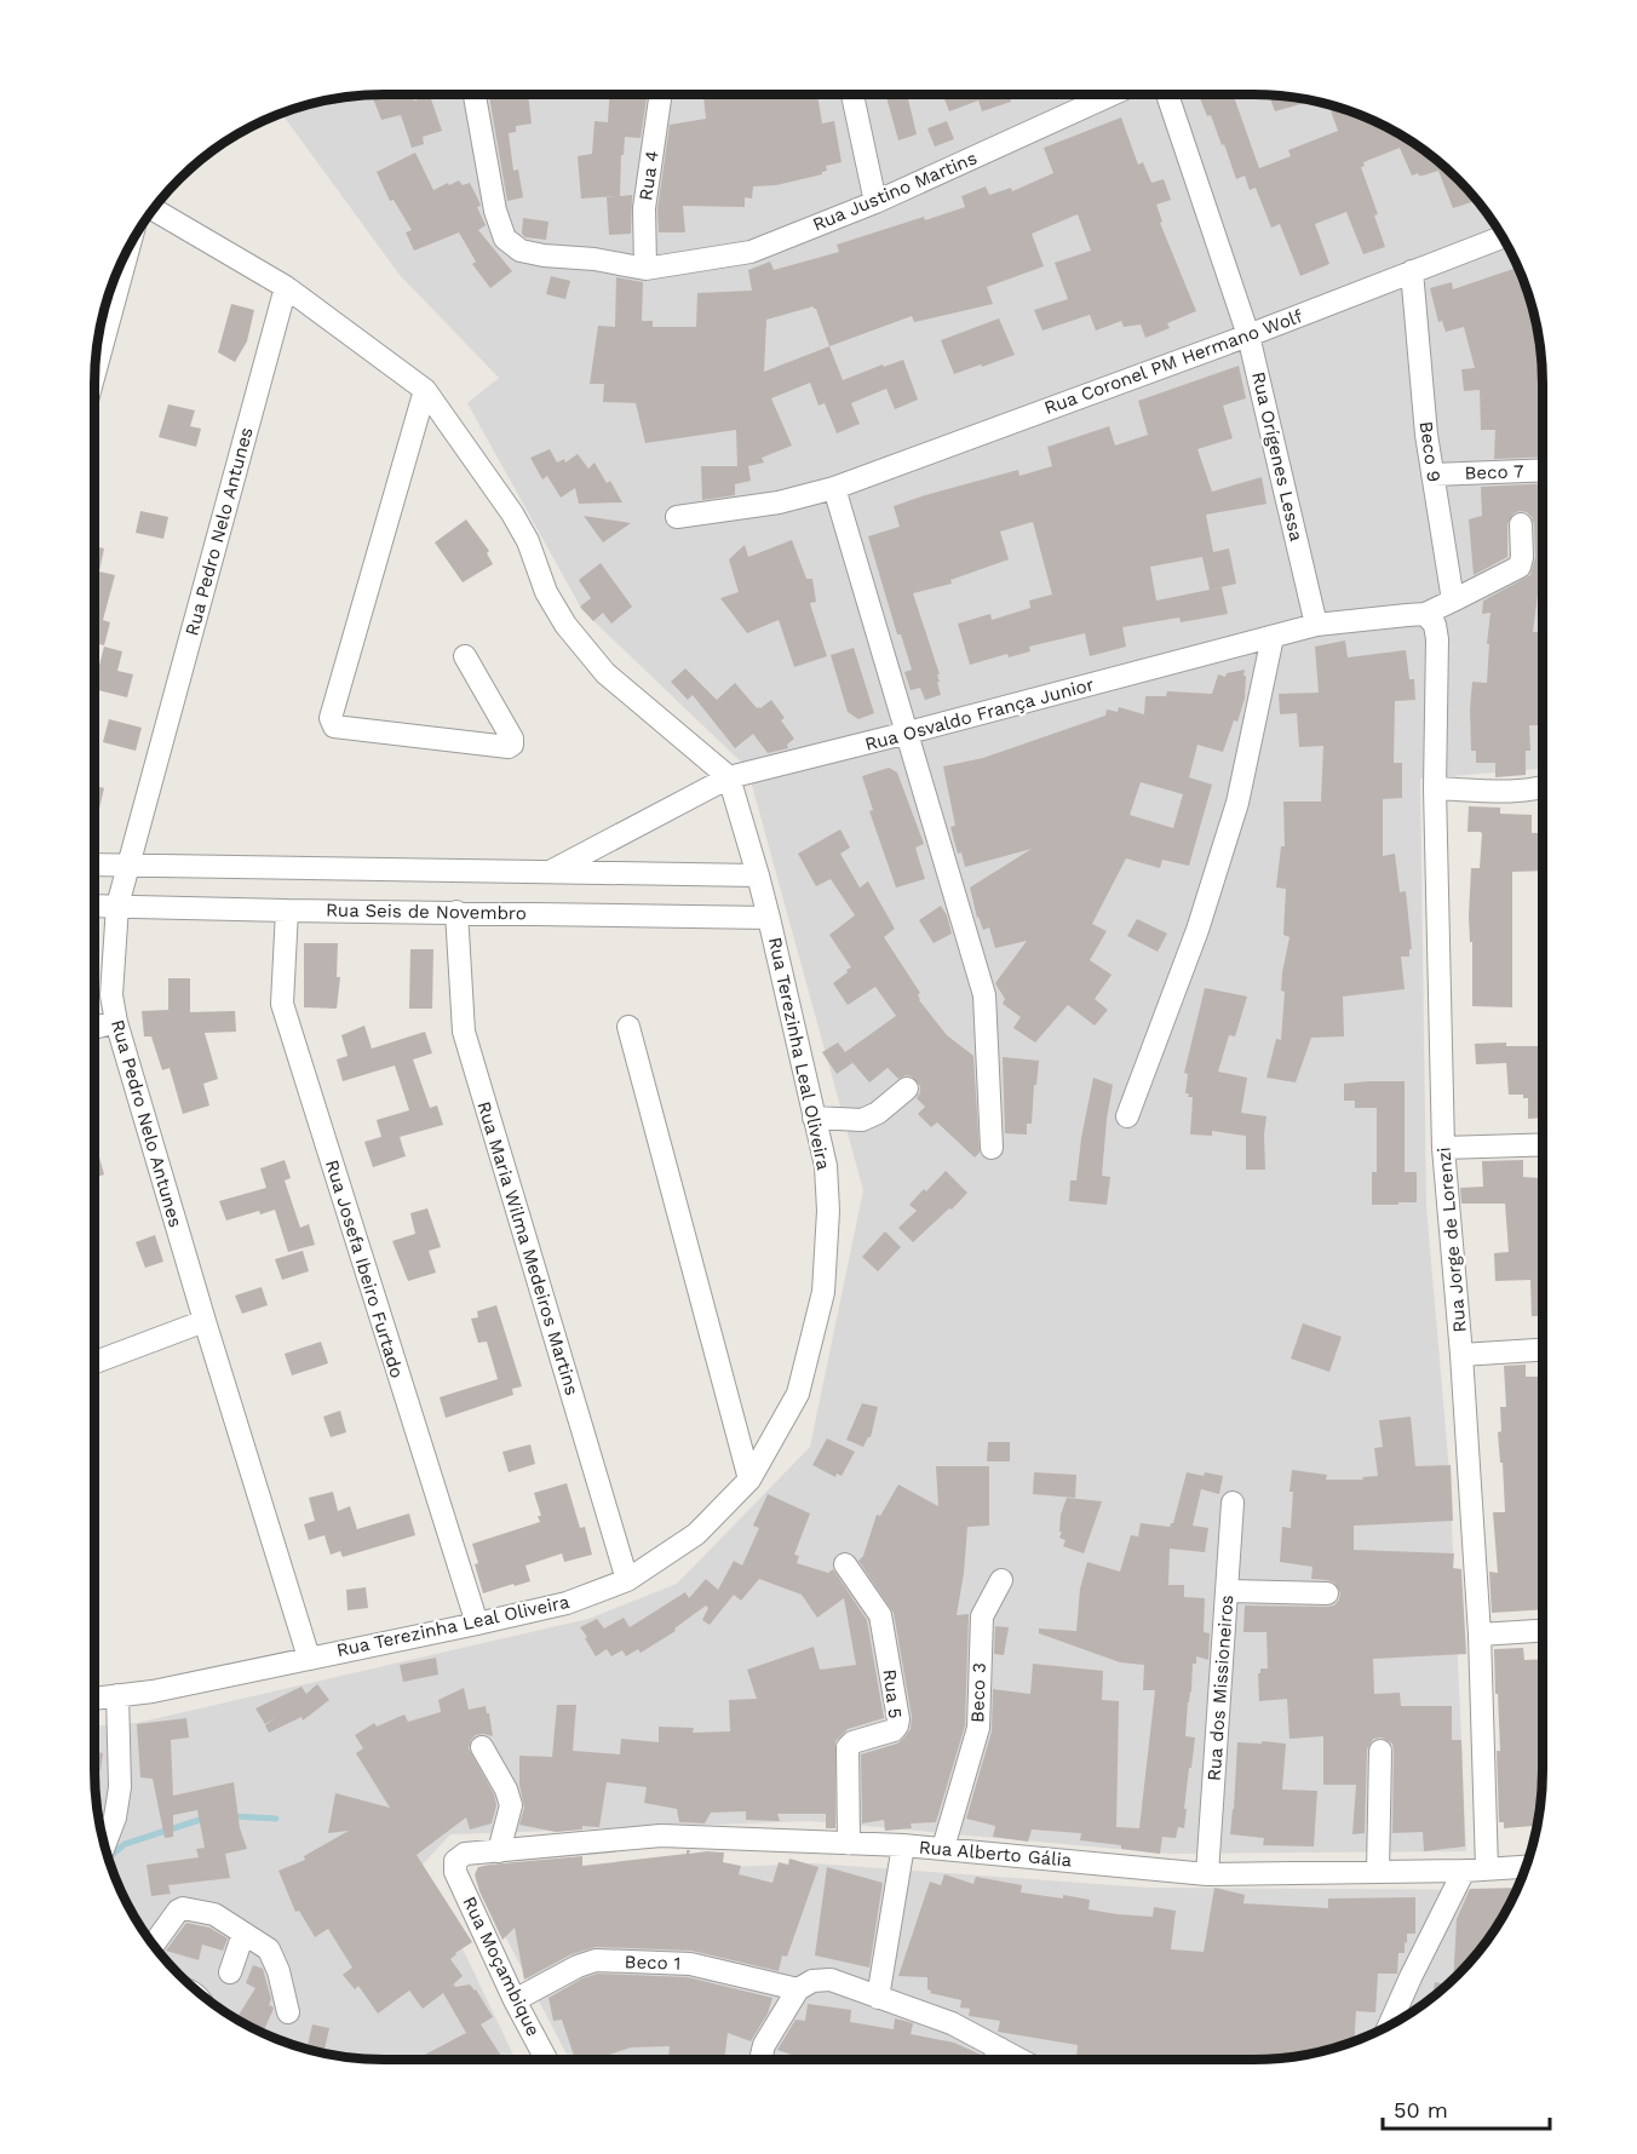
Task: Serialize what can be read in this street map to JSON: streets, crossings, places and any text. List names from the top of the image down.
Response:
{
  "streets": {
    "street": [
      "Rua 4",
      "Rua Justino Martins",
      "Rua Coronel PM Hermano Wolf",
      "Beco 9",
      "Rua Orígenes Lessa",
      "Beco 7",
      "Rua Pedro Nelo Antunes",
      "Rua Osvaldo França Junior",
      "Rua Seis de Novembro",
      "Rua Terezinha Leal Oliveira",
      "Rua Jorge de Lorenzi",
      "Rua Maria Wilma Medeiros Martins",
      "Rua Josefa Ibeiro Furtado",
      "Rua dos Missioneiros",
      "Beco 3",
      "Rua 5",
      "Rua Alberto Gália",
      "Beco 1",
      "Rua Moçambique"
    ]
  },
  "crossings": [
    ["Rua 4", "Rua Justino Martins"],
    ["Rua Coronel PM Hermano Wolf", "Beco 9"],
    ["Rua Coronel PM Hermano Wolf", "Rua Orígenes Lessa"],
    ["Beco 9", "Beco 7"],
    ["Rua Orígenes Lessa", "Rua Osvaldo França Junior"],
    ["Rua Pedro Nelo Antunes", "Rua Seis de Novembro"],
    ["Rua Pedro Nelo Antunes", "Rua Terezinha Leal Oliveira"],
    ["Rua Osvaldo França Junior", "Rua Terezinha Leal Oliveira"],
    ["Rua Osvaldo França Junior", "Rua Jorge de Lorenzi"],
    ["Rua Seis de Novembro", "Rua Terezinha Leal Oliveira"],
    ["Rua Seis de Novembro", "Rua Maria Wilma Medeiros Martins"],
    ["Rua Seis de Novembro", "Rua Josefa Ibeiro Furtado"],
    ["Rua Terezinha Leal Oliveira", "Rua Maria Wilma Medeiros Martins"],
    ["Rua Terezinha Leal Oliveira", "Rua Josefa Ibeiro Furtado"],
    ["Rua Jorge de Lorenzi", "Rua Alberto Gália"],
    ["Rua dos Missioneiros", "Rua Alberto Gália"],
    ["Beco 3", "Rua Alberto Gália"],
    ["Rua 5", "Rua Alberto Gália"],
    ["Rua Alberto Gália", "Rua Moçambique"],
    ["Beco 1", "Rua Moçambique"]
  ],
  "scale_bar": "50 m"
}
